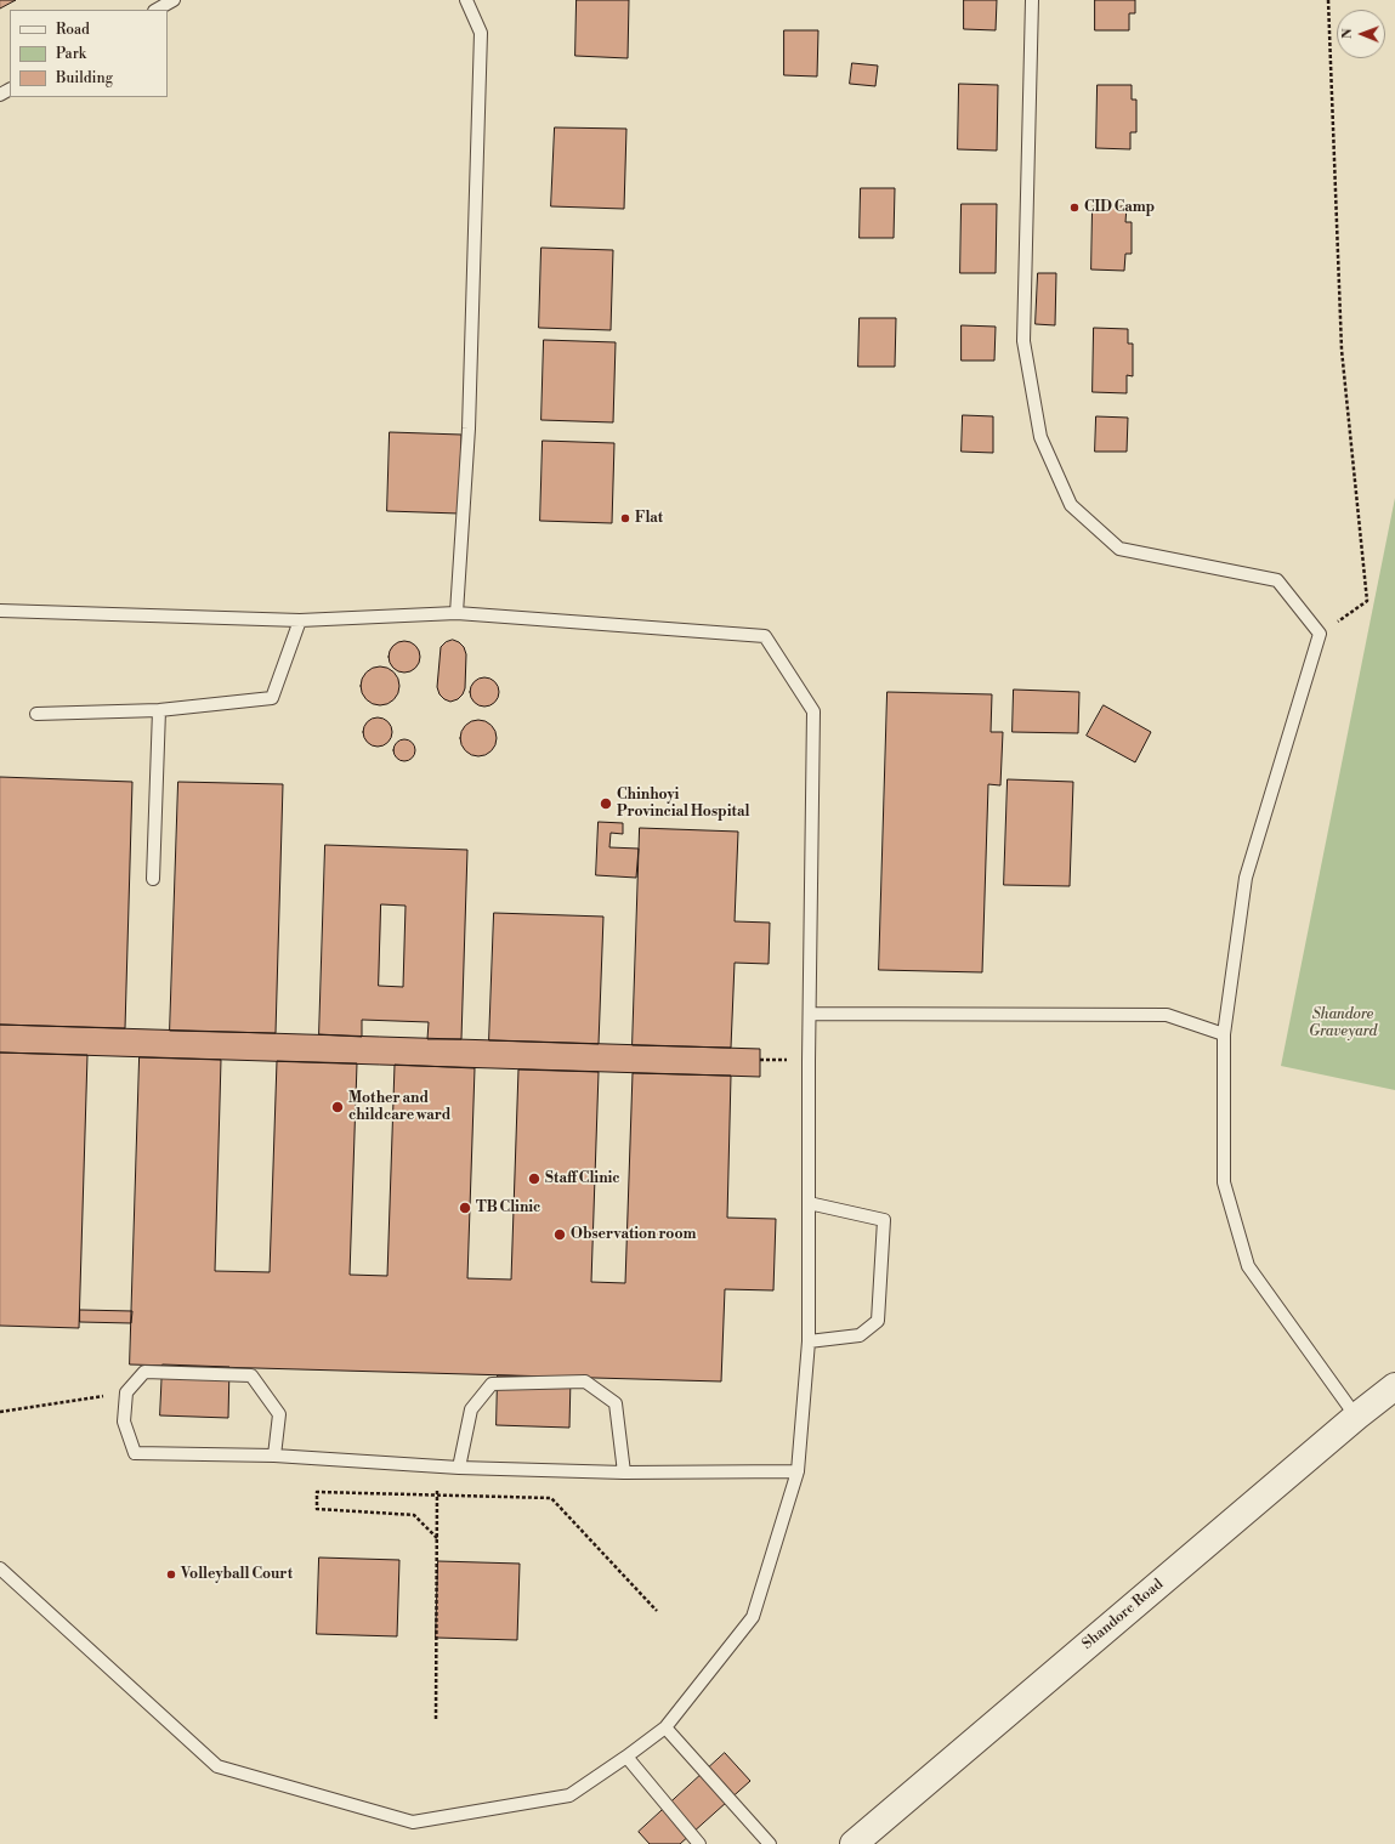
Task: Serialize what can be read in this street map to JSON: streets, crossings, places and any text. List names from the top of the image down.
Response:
{
  "streets": {
    "street": ["Shandore Road"]
  },
  "parks": ["Shandore Graveyard"],
  "places": [
    "CID Camp",
    "Flat",
    "Chinhoyi Provincial Hospital",
    "Mother and childcare ward",
    "Staff Clinic",
    "TB Clinic",
    "Observation room",
    "Volleyball Court"
  ],
  "legend": ["Road", "Park", "Building"],
  "north": "left"
}
